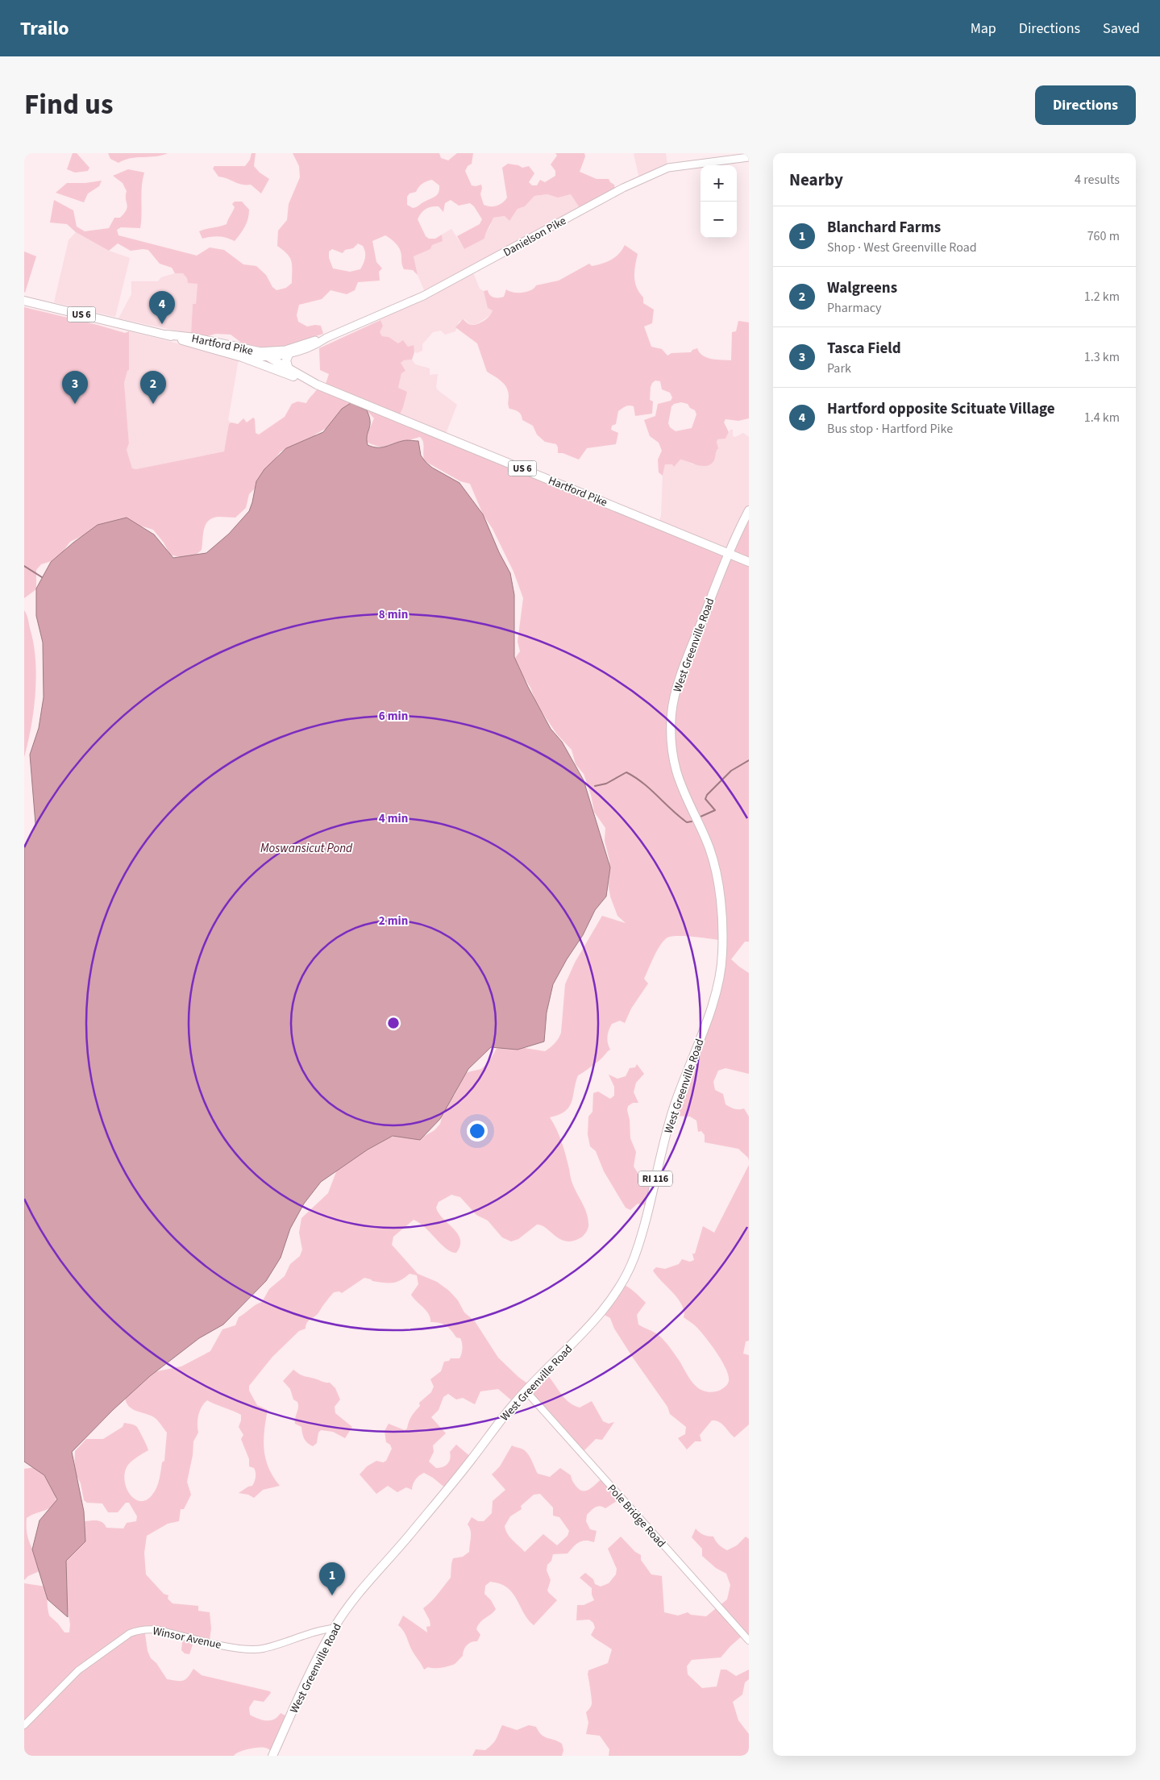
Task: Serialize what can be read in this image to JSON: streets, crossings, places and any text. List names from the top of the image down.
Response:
{
  "streets": {
    "main road": [
      "Danielson Pike",
      "US 6",
      "Hartford Pike",
      "West Greenville Road",
      "RI 116"
    ],
    "street": ["Pole Bridge Road", "Winsor Avenue"]
  },
  "crossings": [
    ["Danielson Pike", "Hartford Pike"],
    ["Hartford Pike", "West Greenville Road"],
    ["West Greenville Road", "Pole Bridge Road"],
    ["West Greenville Road", "Winsor Avenue"]
  ],
  "water": ["Moswansicut Pond"],
  "page": {
    "header": "Trailo",
    "nav": ["Map", "Directions", "Saved"],
    "title": "Find us",
    "buttons": "Directions",
    "heading": ["Nearby", "4 results"],
    "map_buttons": ["+", "−"],
    "list": [
      {
        "mark": "1",
        "name": "Blanchard Farms",
        "note": "Shop · West Greenville Road",
        "value": "760 m"
      },
      {
        "mark": "2",
        "name": "Walgreens",
        "note": "Pharmacy",
        "value": "1.2 km"
      },
      {
        "mark": "3",
        "name": "Tasca Field",
        "note": "Park",
        "value": "1.3 km"
      },
      {
        "mark": "4",
        "name": "Hartford opposite Scituate Village",
        "note": "Bus stop · Hartford Pike",
        "value": "1.4 km"
      }
    ],
    "pins": [
      "4",
      "2",
      "3",
      "1"
    ]
  },
  "rings": [
    "8 min",
    "6 min",
    "4 min",
    "2 min"
  ]
}
